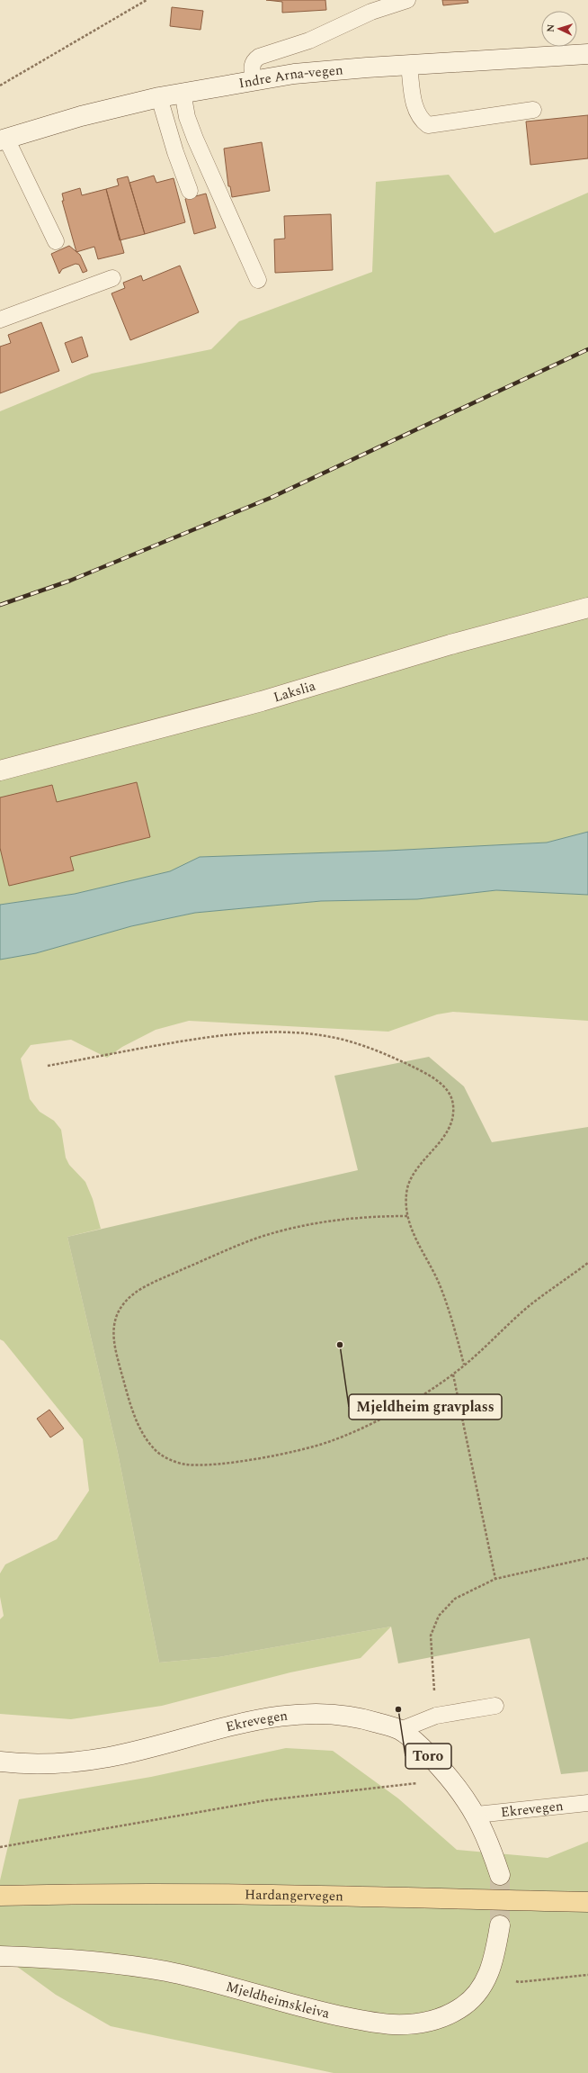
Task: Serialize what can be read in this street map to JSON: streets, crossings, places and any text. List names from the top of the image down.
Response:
{
  "streets": {
    "main road": [
      "Indre Arna-vegen",
      "Lakslia",
      "Ekrevegen",
      "Hardangervegen",
      "Mjeldheimskleiva"
    ]
  },
  "places": ["Mjeldheim gravplass", "Toro"],
  "north": "left"
}
